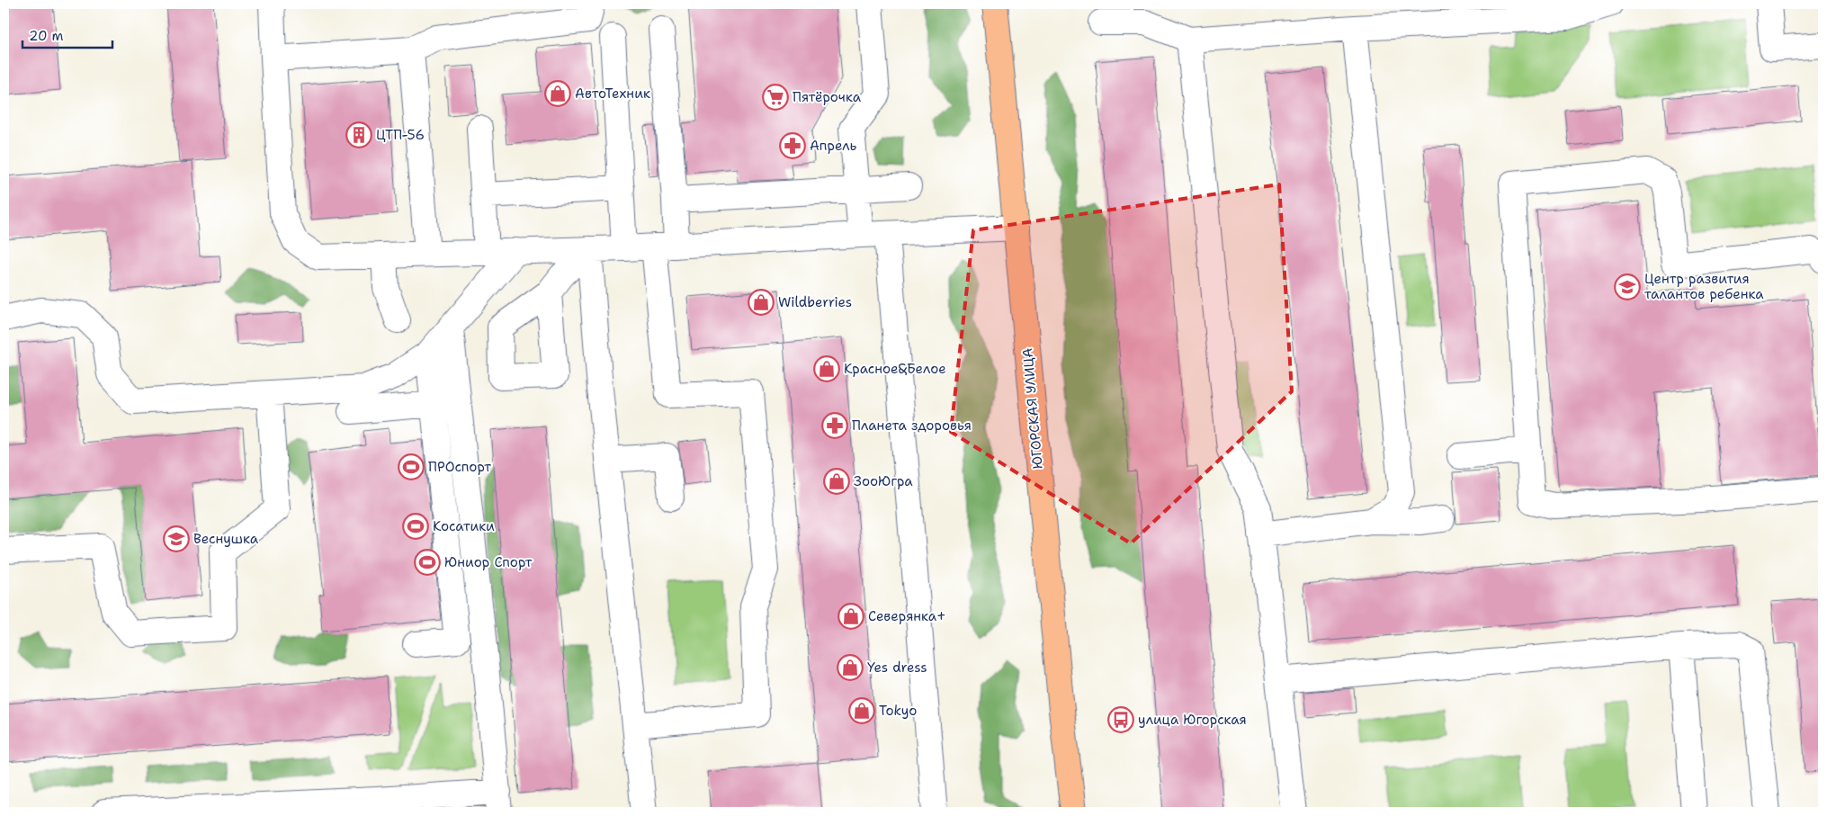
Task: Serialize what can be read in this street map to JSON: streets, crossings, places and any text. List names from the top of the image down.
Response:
{
  "streets": {
    "main road": ["ЮГОРСКАЯ УЛИЦА"]
  },
  "places": {
    "shop": [
      "АвтоТехник",
      "Wildberries",
      "Красное&Белое",
      "ЗооЮгра",
      "Северянка+",
      "Yes dress",
      "Tokyo"
    ],
    "supermarket": ["Пятёрочка"],
    "building": ["ЦТП-56"],
    "pharmacy": ["Апрель", "Планета здоровья"],
    "school or university": ["Центр развития талантов ребенка", "Веснушка"],
    "sports": ["ПРОспорт", "Косатики", "Юниор Спорт"],
    "bus stop": ["улица Югорская"]
  },
  "scale_bar": "20 m"
}
